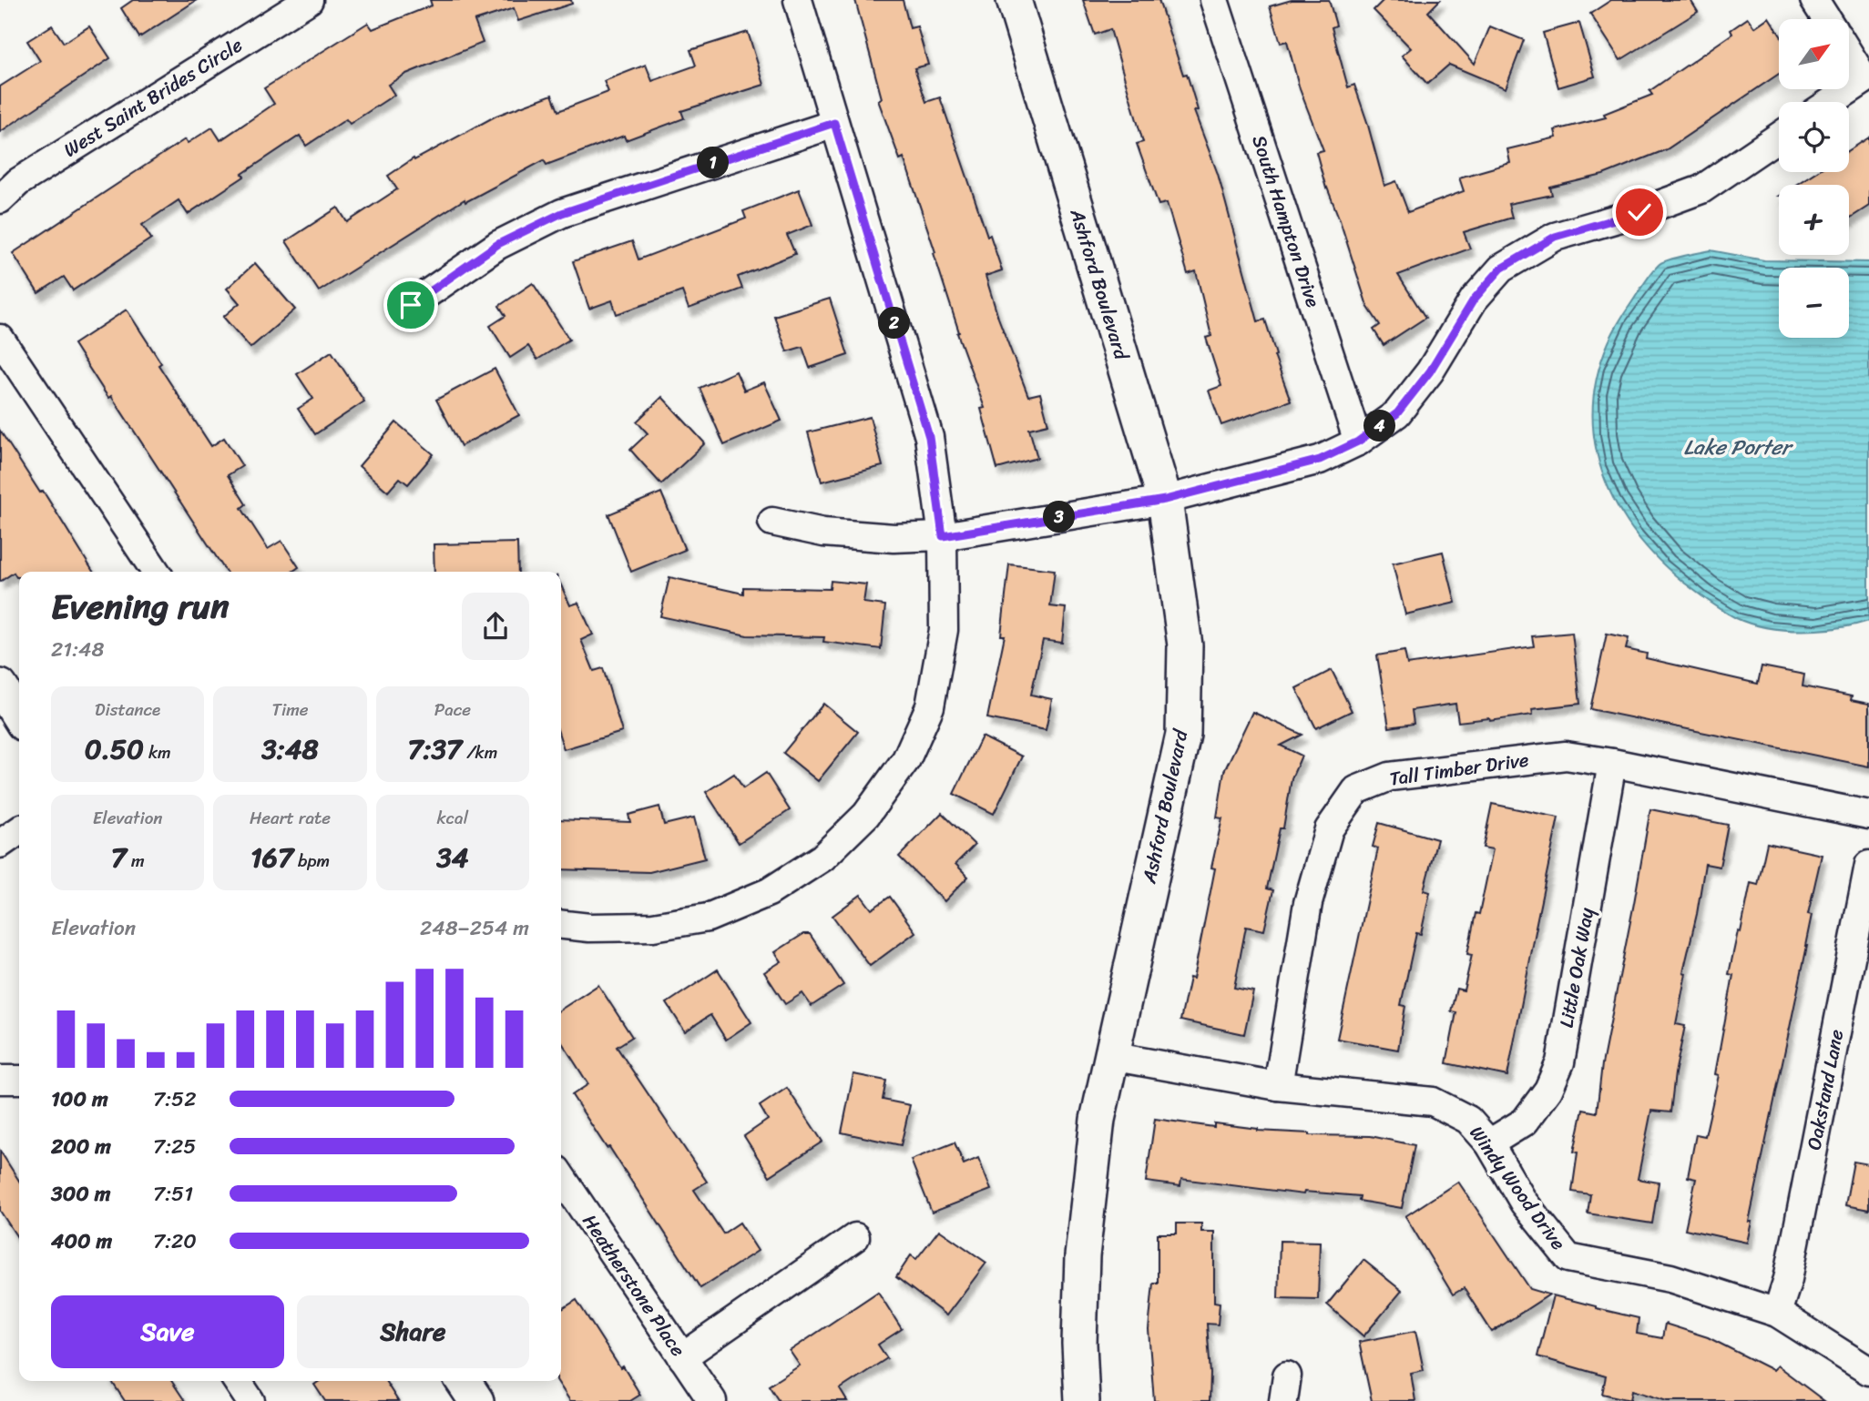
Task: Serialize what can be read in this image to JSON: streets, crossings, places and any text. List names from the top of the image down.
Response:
{
  "streets": {
    "street": [
      "West Saint Brides Circle",
      "South Hampton Drive",
      "Ashford Boulevard",
      "Tall Timber Drive",
      "Little Oak Way",
      "Oakstand Lane",
      "Windy Wood Drive",
      "Heatherstone Place"
    ]
  },
  "crossings": [
    ["Ashford Boulevard", "Windy Wood Drive"],
    ["Tall Timber Drive", "Little Oak Way"],
    ["Tall Timber Drive", "Windy Wood Drive"],
    ["Little Oak Way", "Windy Wood Drive"],
    ["Oakstand Lane", "Windy Wood Drive"]
  ],
  "water": ["Lake Porter"],
  "north": "top right",
  "page": {
    "map_buttons": ["+", "−"],
    "pins": [
      "1",
      "2",
      "4",
      "3"
    ],
    "heading": ["Evening run", "21:48"],
    "stats": [
      ["Distance", "0.50 km"],
      ["Time", "3:48"],
      ["Pace", "7:37 /km"],
      ["Elevation", "7 m"],
      ["Heart rate", "167 bpm"],
      ["kcal", "34"]
    ],
    "chart": ["Elevation", "248–254 m"],
    "list": [
      {
        "name": "100 m",
        "note": "7:52"
      },
      {
        "name": "200 m",
        "note": "7:25"
      },
      {
        "name": "300 m",
        "note": "7:51"
      },
      {
        "name": "400 m",
        "note": "7:20"
      }
    ],
    "buttons": ["Save", "Share"]
  }
}
